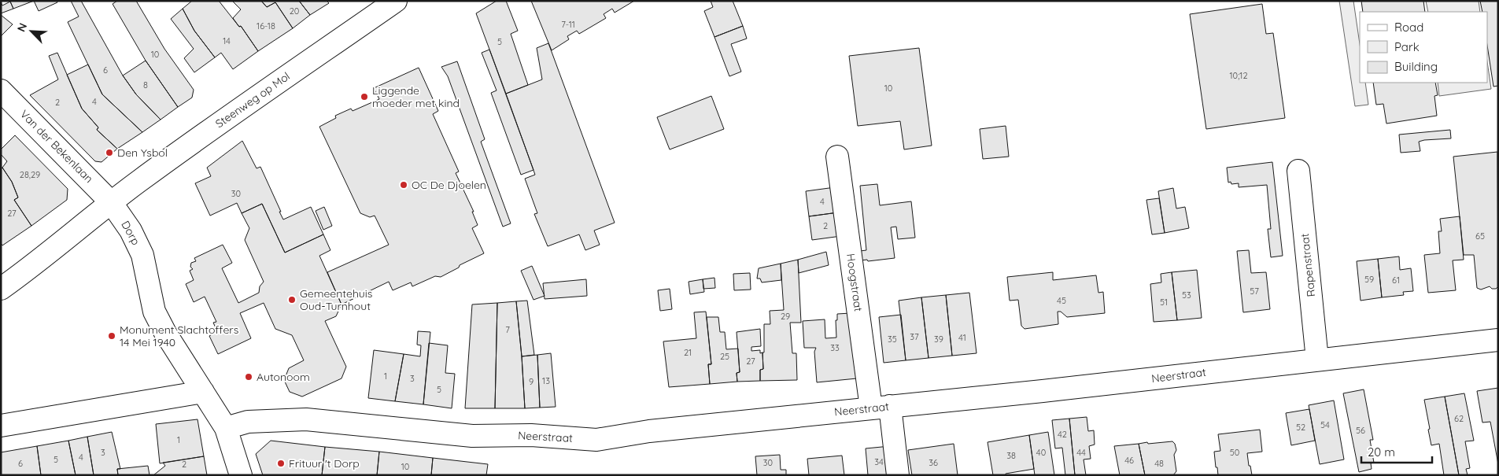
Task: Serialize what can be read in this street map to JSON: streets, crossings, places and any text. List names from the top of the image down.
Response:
{
  "streets": {
    "street": [
      "Steenweg op Mol",
      "Van der Bekenlaan",
      "Dorp",
      "Rapenstraat",
      "Hoogstraat",
      "Neerstraat"
    ]
  },
  "crossings": [
    ["Steenweg op Mol", "Van der Bekenlaan"],
    ["Steenweg op Mol", "Dorp"],
    ["Van der Bekenlaan", "Dorp"],
    ["Dorp", "Neerstraat"],
    ["Rapenstraat", "Neerstraat"],
    ["Hoogstraat", "Neerstraat"]
  ],
  "places": [
    "Liggende moeder met kind",
    "Den Ysbol",
    "OC De Djoelen",
    "Gemeentehuis Oud-Turnhout",
    "Monument Slachtoffers 14 Mei 1940",
    "Autonoom",
    "Frituur 't Dorp"
  ],
  "house_numbers": [
    "20",
    "7-11",
    "16-18",
    "14",
    "5",
    "10",
    "6",
    "10;12",
    "8",
    "10",
    "4",
    "2",
    "28,29",
    "30",
    "4",
    "27",
    "2",
    "65",
    "59",
    "61",
    "57",
    "53",
    "45",
    "51",
    "29",
    "7",
    "37",
    "41",
    "35",
    "39",
    "33",
    "21",
    "25",
    "27",
    "1",
    "3",
    "13",
    "9",
    "5",
    "62",
    "54",
    "52",
    "56",
    "42",
    "1",
    "3",
    "40",
    "44",
    "50",
    "38",
    "4",
    "5",
    "46",
    "34",
    "30",
    "36",
    "6",
    "48",
    "2",
    "10"
  ],
  "legend": ["Road", "Park", "Building"],
  "scale_bar": "20 m",
  "north": "top left"
}
